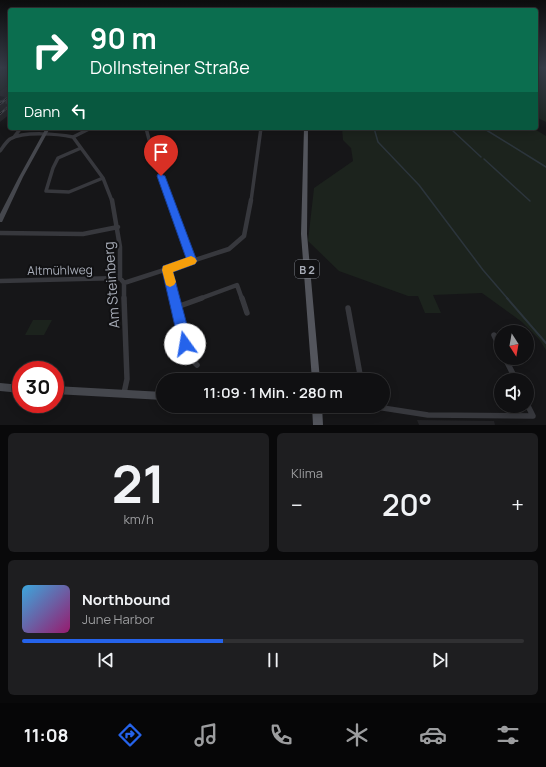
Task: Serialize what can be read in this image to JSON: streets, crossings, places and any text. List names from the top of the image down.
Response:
{
  "streets": {
    "main road": ["B 2"],
    "street": ["Altmühlweg", "Am Steinberg"]
  },
  "crossings": [
    ["Altmühlweg", "Am Steinberg"]
  ],
  "north": "bottom",
  "page": {
    "turn": ["90 m", "Dollnsteiner Straße"],
    "then": "Dann",
    "limit": "30",
    "trip": "11:09 · 1 Min. · 280 m",
    "tile": [
      ["21", "km/h"],
      "Klima"
    ],
    "heat": ["−", "20°", "+"],
    "song": ["Northbound", "June Harbor"],
    "tabs": "11:08"
  }
}
